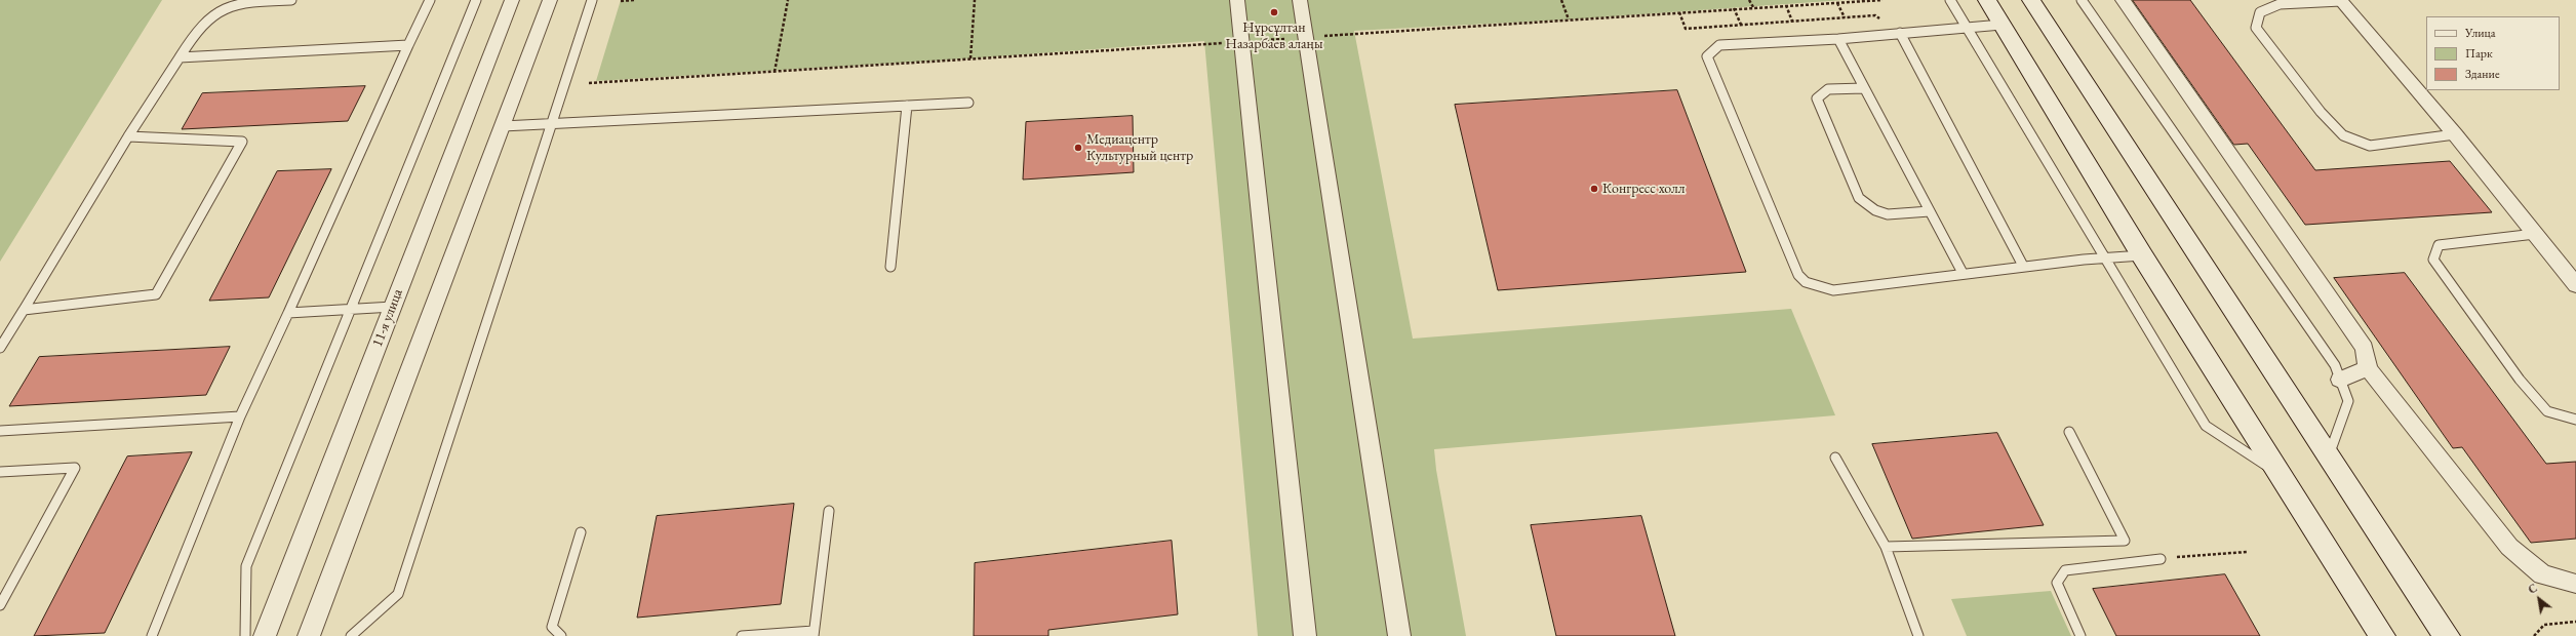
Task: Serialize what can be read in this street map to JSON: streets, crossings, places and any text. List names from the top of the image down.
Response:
{
  "streets": {
    "street": ["11-я улица"]
  },
  "places": ["Нұрсұлтан Назарбаев алаңы", "Медиацентр Культурный центр", "Конгресс холл"],
  "legend": ["Улица", "Парк", "Здание"],
  "north": "top left"
}
